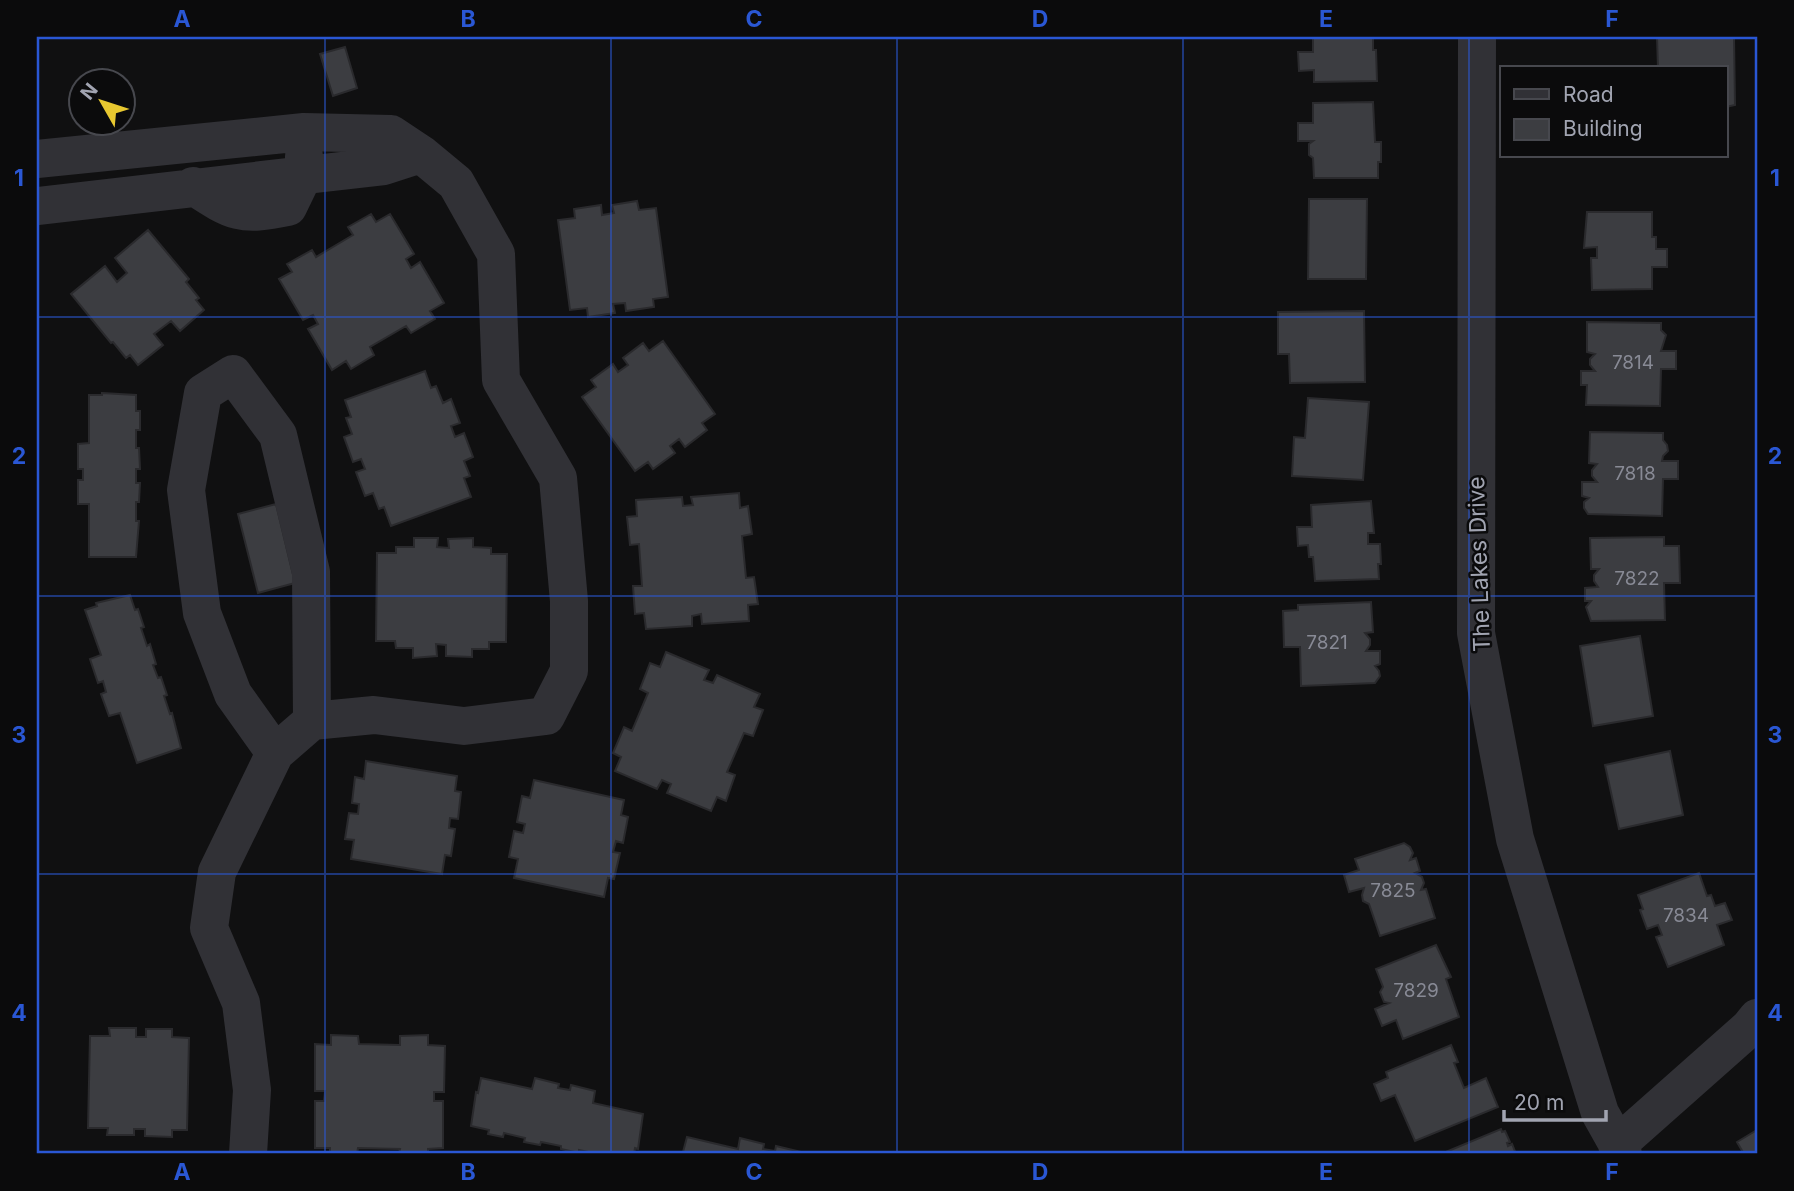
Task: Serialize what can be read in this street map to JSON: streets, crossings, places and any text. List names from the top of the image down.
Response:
{
  "streets": {
    "street": ["The Lakes Drive"]
  },
  "house_numbers": [
    "7814",
    "7818",
    "7822",
    "7821",
    "7825",
    "7834",
    "7829"
  ],
  "legend": ["Road", "Building"],
  "scale_bar": "20 m",
  "north": "top left",
  "grid": {
    "columns": [
      "A",
      "B",
      "C",
      "D",
      "E",
      "F"
    ],
    "rows": [
      "1",
      "2",
      "3",
      "4"
    ]
  }
}
